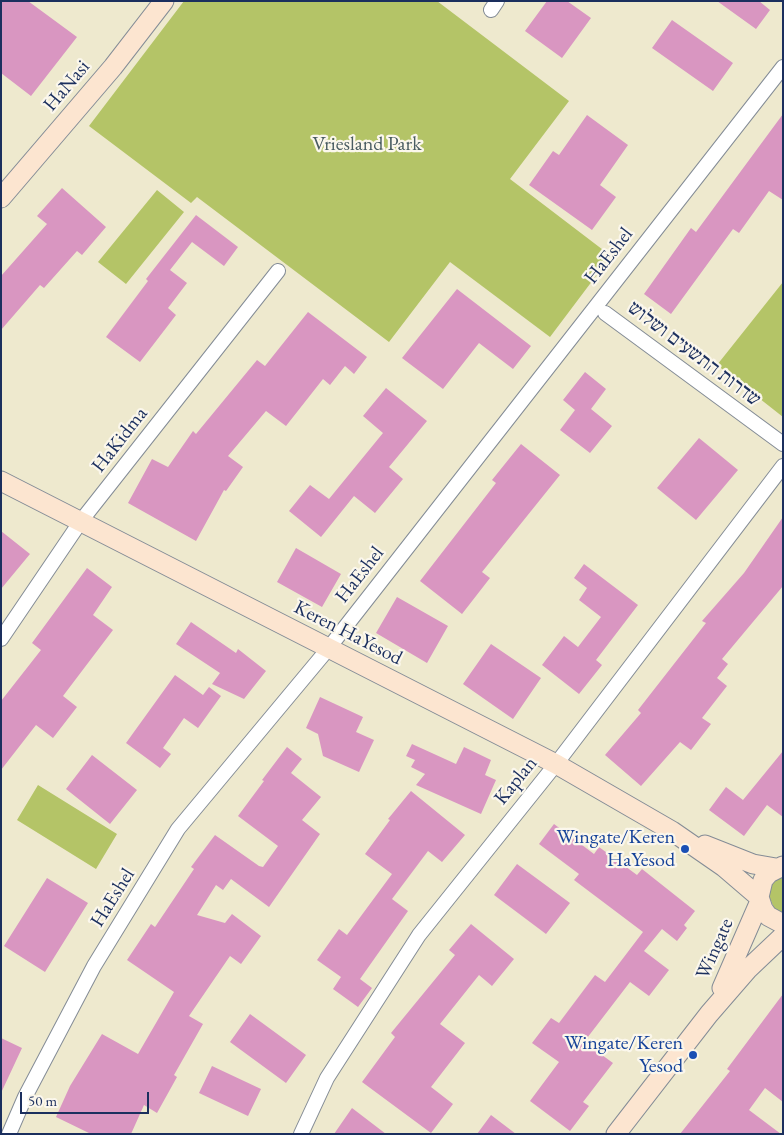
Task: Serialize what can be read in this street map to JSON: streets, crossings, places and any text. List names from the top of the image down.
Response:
{
  "streets": {
    "street": [
      "HaNasi",
      "HaEshel",
      "שדרות התשעים ושלוש",
      "HaKidma",
      "Keren HaYesod",
      "Kaplan",
      "Wingate"
    ]
  },
  "crossings": [
    ["HaEshel", "Keren HaYesod"],
    ["HaKidma", "Keren HaYesod"],
    ["Keren HaYesod", "Kaplan"],
    ["Keren HaYesod", "Wingate"]
  ],
  "parks": ["Vriesland Park"],
  "places": ["Wingate/Keren HaYesod", "Wingate/Keren Yesod"],
  "scale_bar": "50 m"
}
